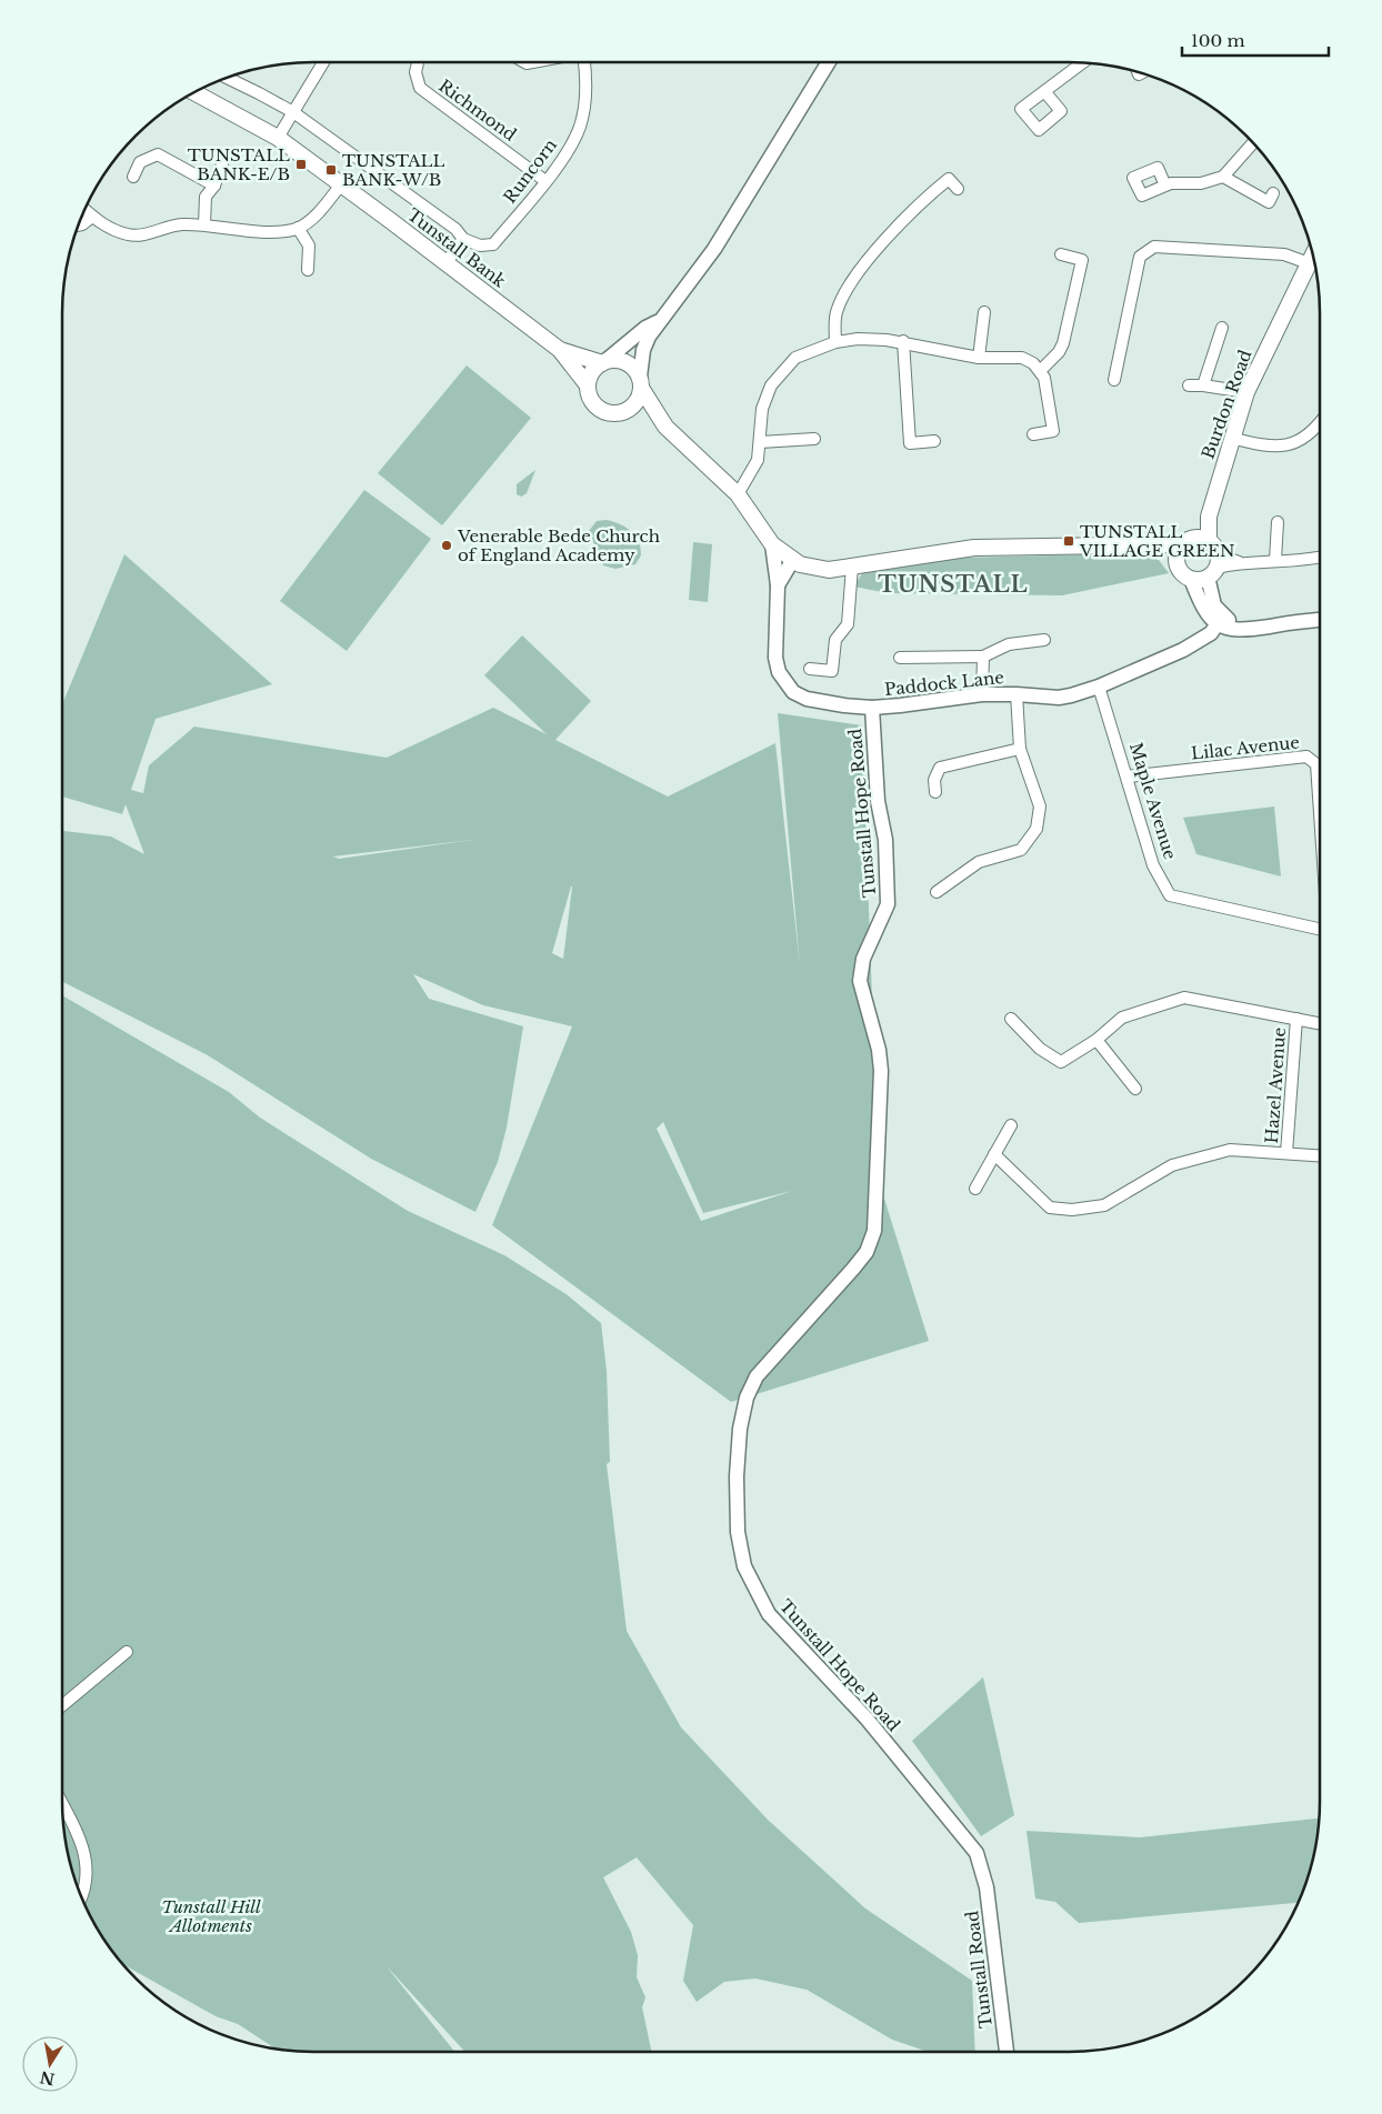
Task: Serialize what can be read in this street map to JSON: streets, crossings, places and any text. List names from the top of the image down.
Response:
{
  "streets": {
    "main road": ["Tunstall Bank", "Burdon Road"],
    "street": [
      "Richmond",
      "Runcorn",
      "Paddock Lane",
      "Lilac Avenue",
      "Maple Avenue",
      "Tunstall Hope Road",
      "Hazel Avenue",
      "Tunstall Road"
    ]
  },
  "crossings": [
    ["Richmond", "Runcorn"],
    ["Paddock Lane", "Maple Avenue"],
    ["Paddock Lane", "Tunstall Hope Road"],
    ["Lilac Avenue", "Maple Avenue"],
    ["Tunstall Hope Road", "Tunstall Road"]
  ],
  "districts": ["TUNSTALL"],
  "parks": ["Tunstall Hill Allotments"],
  "places": {
    "transit": ["TUNSTALL BANK-E/B", "TUNSTALL BANK-W/B", "TUNSTALL VILLAGE GREEN"],
    "other": ["Venerable Bede Church of England Academy"]
  },
  "scale_bar": "100 m",
  "north": "bottom"
}
